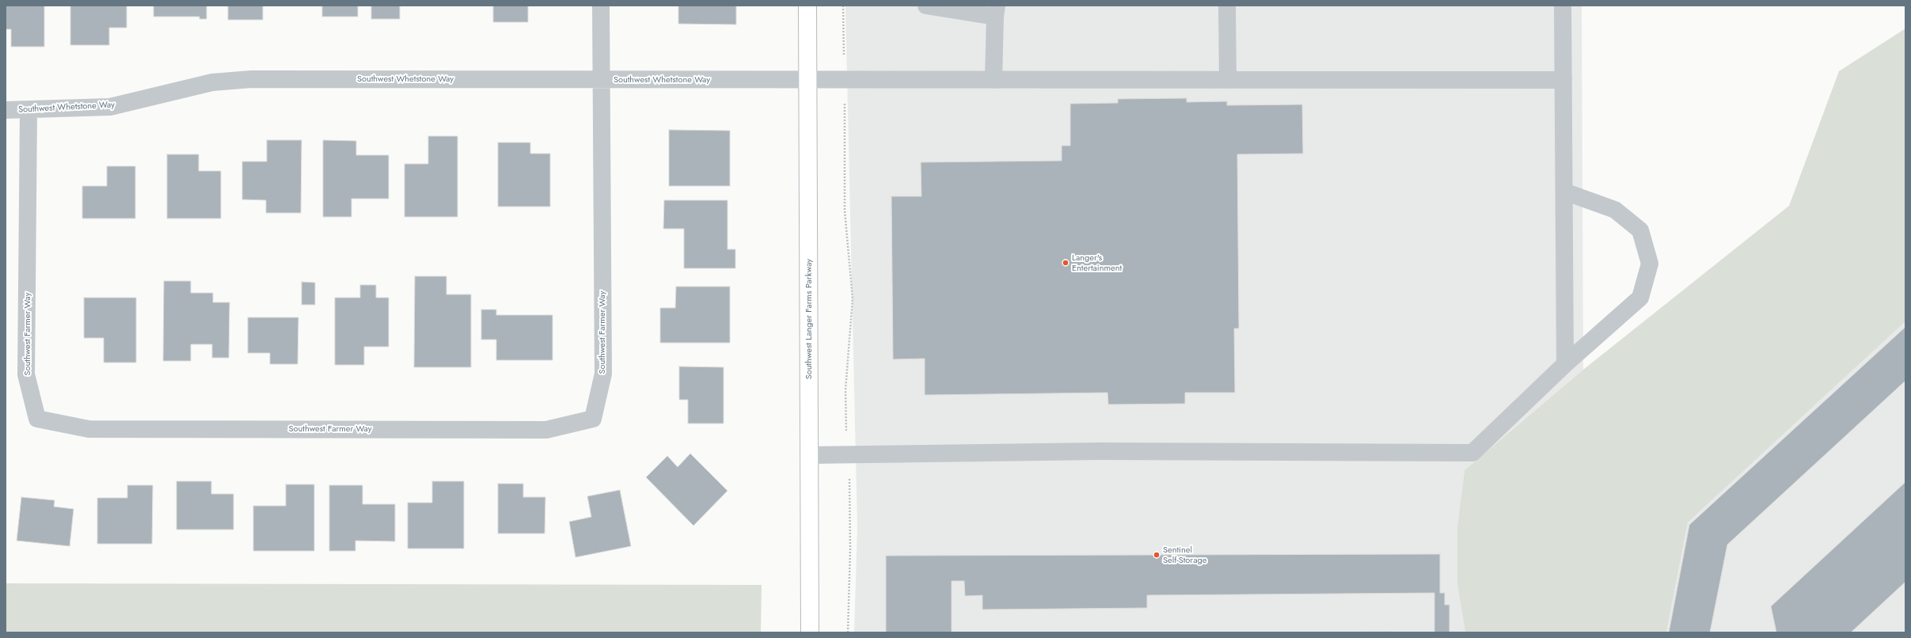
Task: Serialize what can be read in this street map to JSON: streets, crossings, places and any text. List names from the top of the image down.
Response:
{
  "streets": {
    "main road": ["Southwest Langer Farms Parkway"],
    "street": ["Southwest Whetstone Way", "Southwest Farmer Way"]
  },
  "crossings": [
    ["Southwest Whetstone Way", "Southwest Langer Farms Parkway"],
    ["Southwest Whetstone Way", "Southwest Farmer Way"]
  ],
  "places": ["Langer's Entertainment", "Sentinel Self-Storage"]
}
